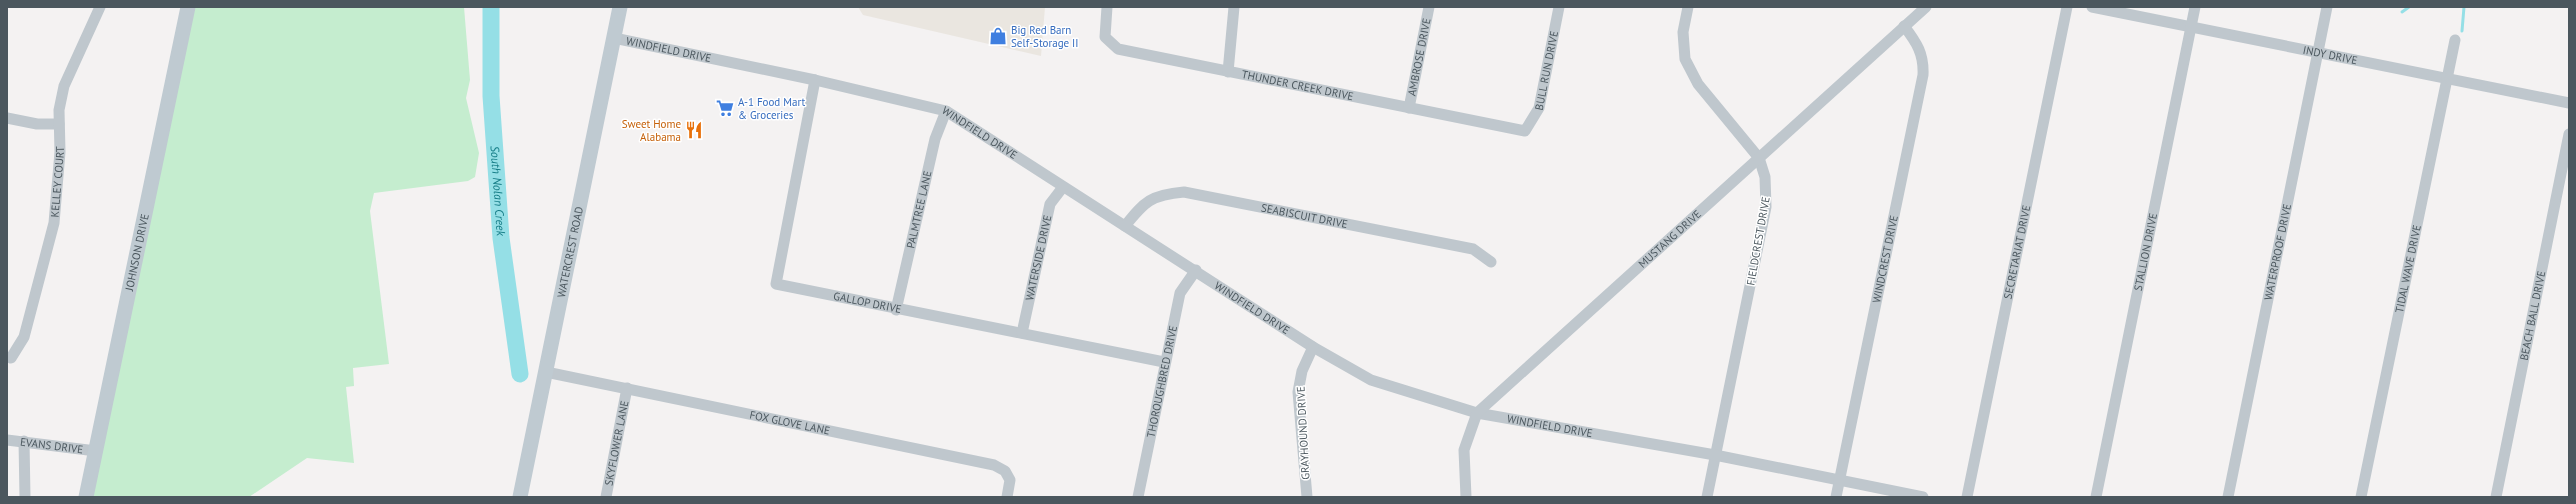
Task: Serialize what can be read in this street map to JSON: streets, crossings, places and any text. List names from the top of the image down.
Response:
{
  "streets": {
    "street": [
      "WINDFIELD DRIVE",
      "AMBROSE DRIVE",
      "INDY DRIVE",
      "BULL RUN DRIVE",
      "THUNDER CREEK DRIVE",
      "KELLEY COURT",
      "PALMTREE LANE",
      "SEABISCUIT DRIVE",
      "MUSTANG DRIVE",
      "FIELDCREST DRIVE",
      "JOHNSON DRIVE",
      "WATERCREST ROAD",
      "SECRETARIAT DRIVE",
      "STALLION DRIVE",
      "WATERPROOF DRIVE",
      "WATERSIDE DRIVE",
      "WINDCREST DRIVE",
      "TIDAL WAVE DRIVE",
      "GALLOP DRIVE",
      "BEACH BALL DRIVE",
      "THOROUGHBRED DRIVE",
      "FOX GLOVE LANE",
      "GRAYHOUND DRIVE",
      "SKYFLOWER LANE",
      "EVANS DRIVE"
    ]
  },
  "crossings": [
    ["WINDFIELD DRIVE", "PALMTREE LANE"],
    ["WINDFIELD DRIVE", "SEABISCUIT DRIVE"],
    ["WINDFIELD DRIVE", "MUSTANG DRIVE"],
    ["WINDFIELD DRIVE", "FIELDCREST DRIVE"],
    ["WINDFIELD DRIVE", "WATERCREST ROAD"],
    ["WINDFIELD DRIVE", "WATERSIDE DRIVE"],
    ["WINDFIELD DRIVE", "WINDCREST DRIVE"],
    ["WINDFIELD DRIVE", "GALLOP DRIVE"],
    ["WINDFIELD DRIVE", "THOROUGHBRED DRIVE"],
    ["WINDFIELD DRIVE", "GRAYHOUND DRIVE"],
    ["AMBROSE DRIVE", "THUNDER CREEK DRIVE"],
    ["INDY DRIVE", "STALLION DRIVE"],
    ["INDY DRIVE", "WATERPROOF DRIVE"],
    ["INDY DRIVE", "TIDAL WAVE DRIVE"],
    ["BULL RUN DRIVE", "THUNDER CREEK DRIVE"],
    ["PALMTREE LANE", "GALLOP DRIVE"],
    ["MUSTANG DRIVE", "FIELDCREST DRIVE"],
    ["MUSTANG DRIVE", "WINDCREST DRIVE"],
    ["JOHNSON DRIVE", "EVANS DRIVE"],
    ["WATERCREST ROAD", "FOX GLOVE LANE"],
    ["WATERSIDE DRIVE", "GALLOP DRIVE"],
    ["GALLOP DRIVE", "THOROUGHBRED DRIVE"],
    ["FOX GLOVE LANE", "SKYFLOWER LANE"]
  ],
  "water": ["South Nolan Creek"],
  "places": {
    "shop": ["Big Red Barn Self-Storage II"],
    "supermarket": ["A-1 Food Mart & Groceries"],
    "restaurant": ["Sweet Home Alabama"]
  }
}
